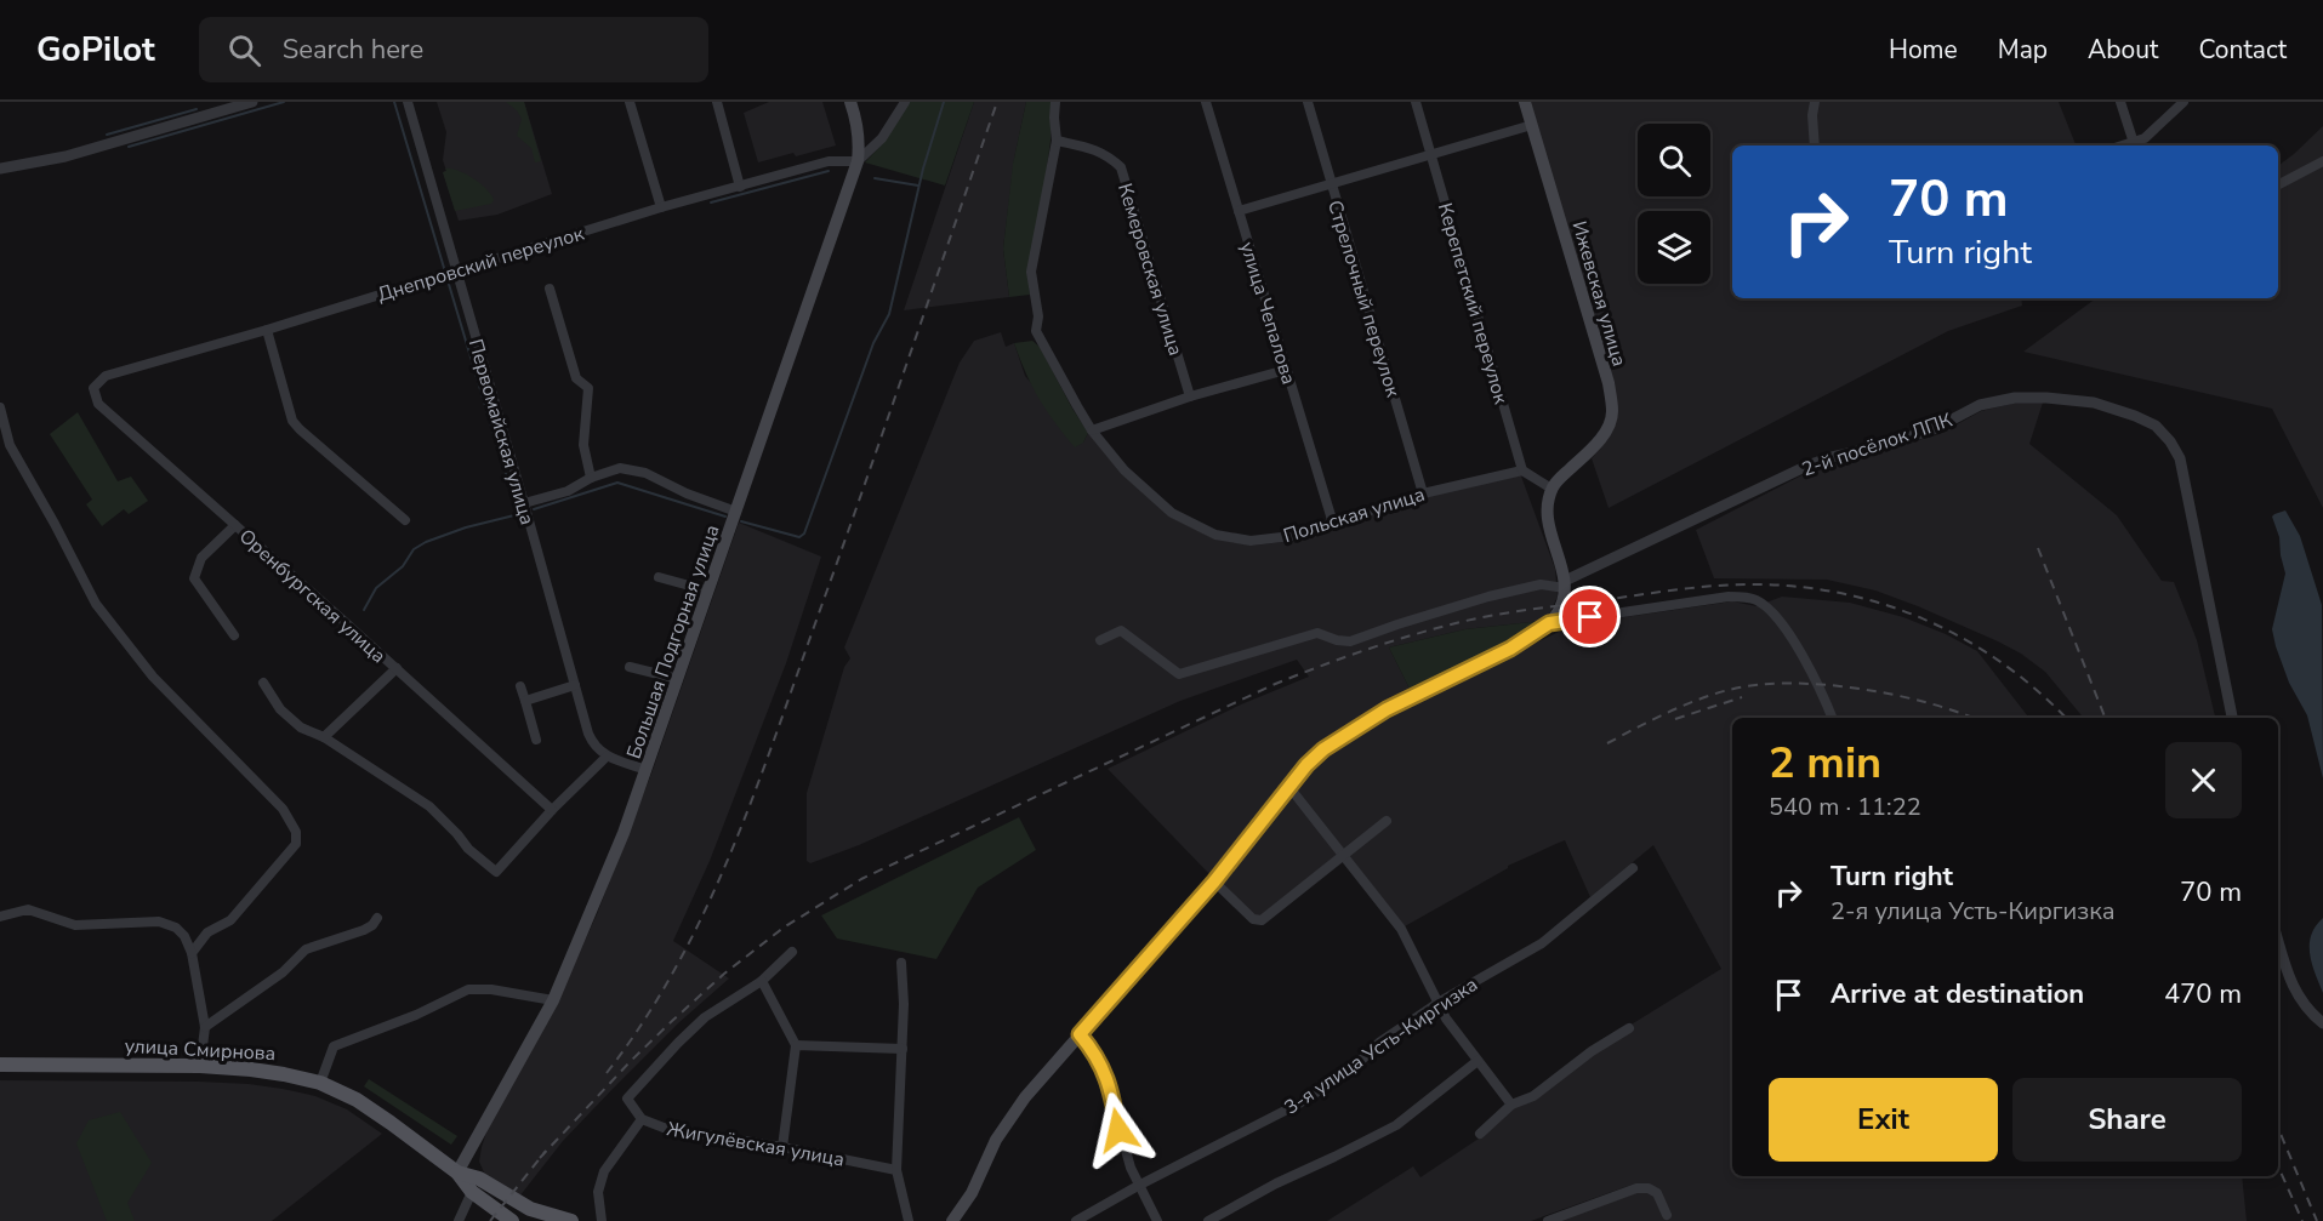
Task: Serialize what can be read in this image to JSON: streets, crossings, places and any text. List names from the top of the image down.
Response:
{
  "streets": {
    "main road": ["Ижевская улица", "Большая Подгорная улица", "улица Смирнова"],
    "street": [
      "Днепровский переулок",
      "Кемеровская улица",
      "Стрелочный переулок",
      "Керепетский переулок",
      "улица Чепалова",
      "Первомайская улица",
      "2-й посёлок ЛПК",
      "Польская улица",
      "Оренбургская улица",
      "3-я улица Усть-Киргизка",
      "Жигулёвская улица"
    ]
  },
  "crossings": [
    ["Днепровский переулок", "Первомайская улица"],
    ["Днепровский переулок", "Оренбургская улица"],
    ["Днепровский переулок", "Большая Подгорная улица"],
    ["Кемеровская улица", "Польская улица"],
    ["Стрелочный переулок", "Польская улица"],
    ["Керепетский переулок", "Польская улица"],
    ["улица Чепалова", "Польская улица"],
    ["Большая Подгорная улица", "улица Смирнова"]
  ],
  "page": {
    "header": "GoPilot",
    "search": "Search here",
    "nav": [
      "Home",
      "Map",
      "About",
      "Contact"
    ],
    "turn": ["70 m", "Turn right"],
    "heading": ["2 min", "540 m · 11:22"],
    "list": [
      {
        "name": "Turn right",
        "note": "2-я улица Усть-Киргизка",
        "value": "70 m"
      },
      {
        "name": "Arrive at destination",
        "value": "470 m"
      }
    ],
    "buttons": ["Exit", "Share"]
  }
}
